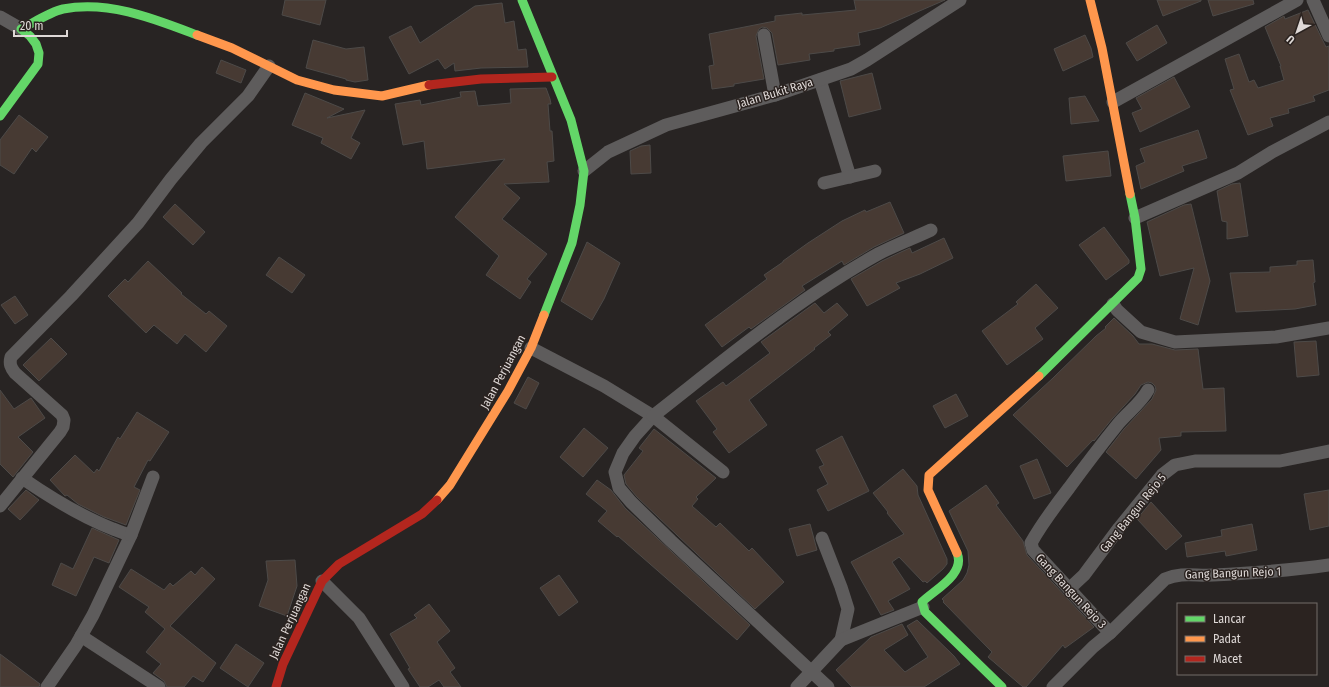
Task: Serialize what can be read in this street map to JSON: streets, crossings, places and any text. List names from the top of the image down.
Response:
{
  "streets": {
    "street": [
      "Jalan Bukit Raya",
      "Jalan Perjuangan",
      "Gang Bangun Rejo 5",
      "Gang Bangun Rejo 1",
      "Gang Bangun Rejo 3"
    ]
  },
  "crossings": [
    ["Jalan Bukit Raya", "Jalan Perjuangan"],
    ["Gang Bangun Rejo 5", "Gang Bangun Rejo 3"],
    ["Gang Bangun Rejo 1", "Gang Bangun Rejo 3"]
  ],
  "legend": ["Lancar", "Padat", "Macet"],
  "scale_bar": "20 m",
  "north": "bottom left"
}
